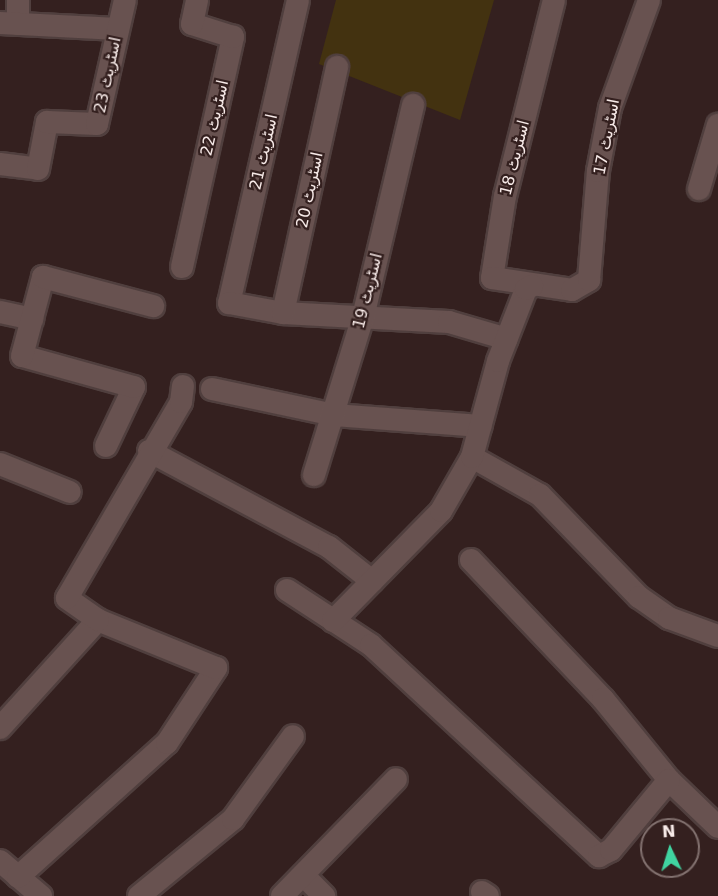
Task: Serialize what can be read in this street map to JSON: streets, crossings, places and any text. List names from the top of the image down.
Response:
{
  "streets": {
    "street": [
      "اسٹریٹ 23",
      "اسٹریٹ 22",
      "اسٹریٹ 17",
      "اسٹریٹ 21",
      "اسٹریٹ 18",
      "اسٹریٹ 20",
      "اسٹریٹ 19"
    ]
  },
  "crossings": [
    ["اسٹریٹ 17", "اسٹریٹ 18"],
    ["اسٹریٹ 21", "اسٹریٹ 20"]
  ],
  "north": "top"
}
